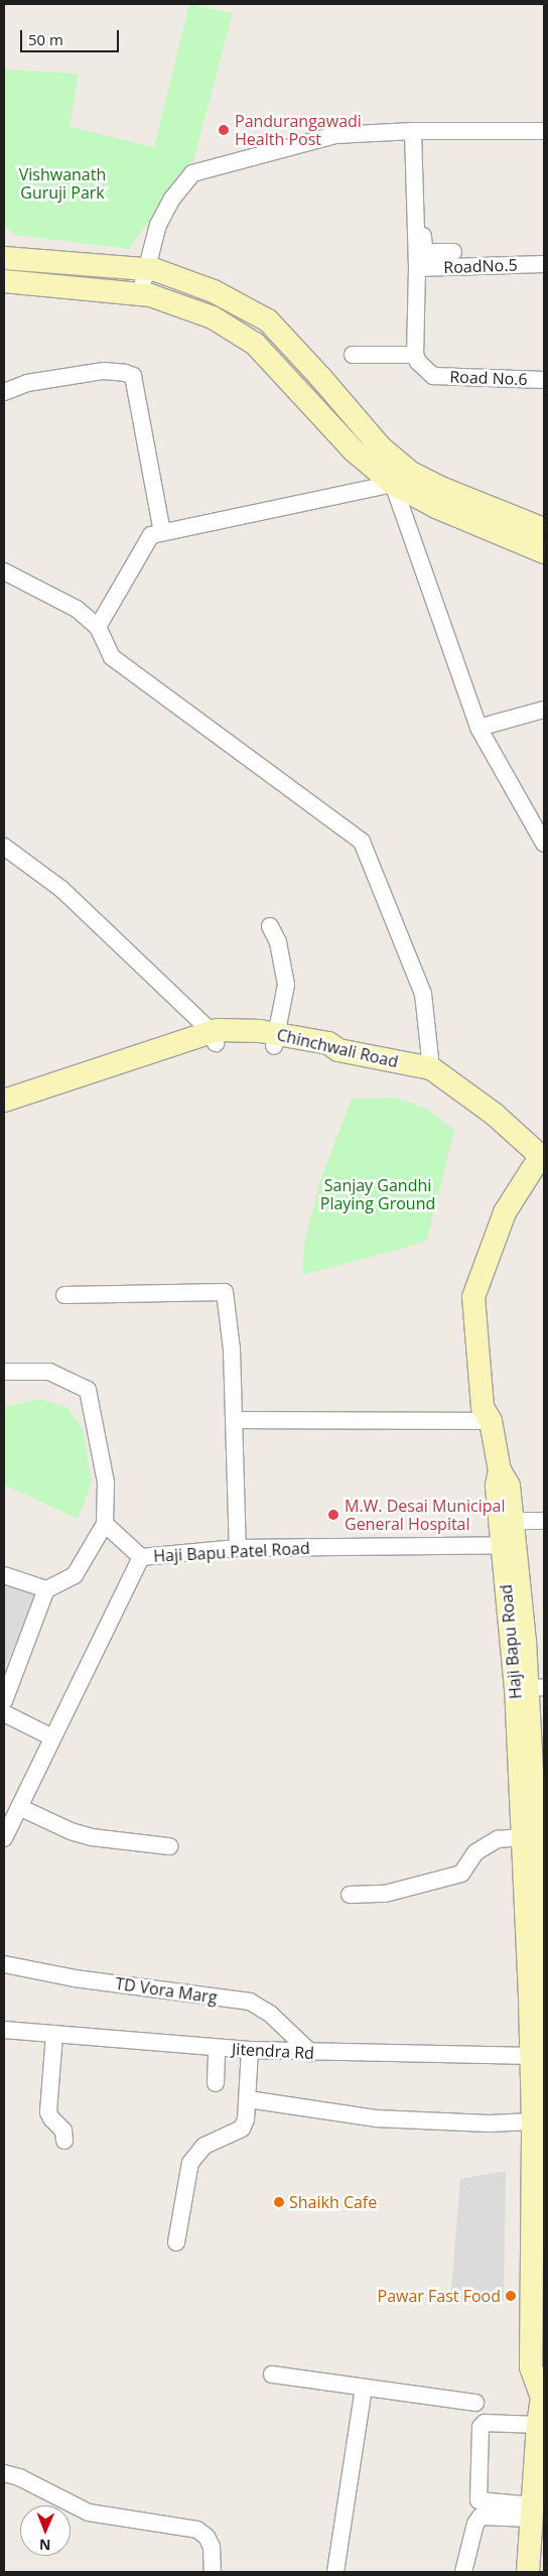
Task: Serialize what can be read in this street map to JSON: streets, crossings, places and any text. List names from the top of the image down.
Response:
{
  "streets": {
    "street": [
      "RoadNo.5",
      "Road No.6",
      "Chinchwali Road",
      "Haji Bapu Patel Road",
      "Haji Bapu Road",
      "TD Vora Marg",
      "Jitendra Rd"
    ]
  },
  "crossings": [
    ["Chinchwali Road", "Haji Bapu Road"],
    ["Haji Bapu Patel Road", "Haji Bapu Road"],
    ["Haji Bapu Road", "Jitendra Rd"],
    ["TD Vora Marg", "Jitendra Rd"]
  ],
  "parks": ["Vishwanath Guruji Park", "Sanjay Gandhi Playing Ground"],
  "places": [
    "Pandurangawadi Health Post",
    "M.W. Desai Municipal General Hospital",
    "Shaikh Cafe",
    "Pawar Fast Food"
  ],
  "scale_bar": "50 m",
  "north": "bottom"
}
